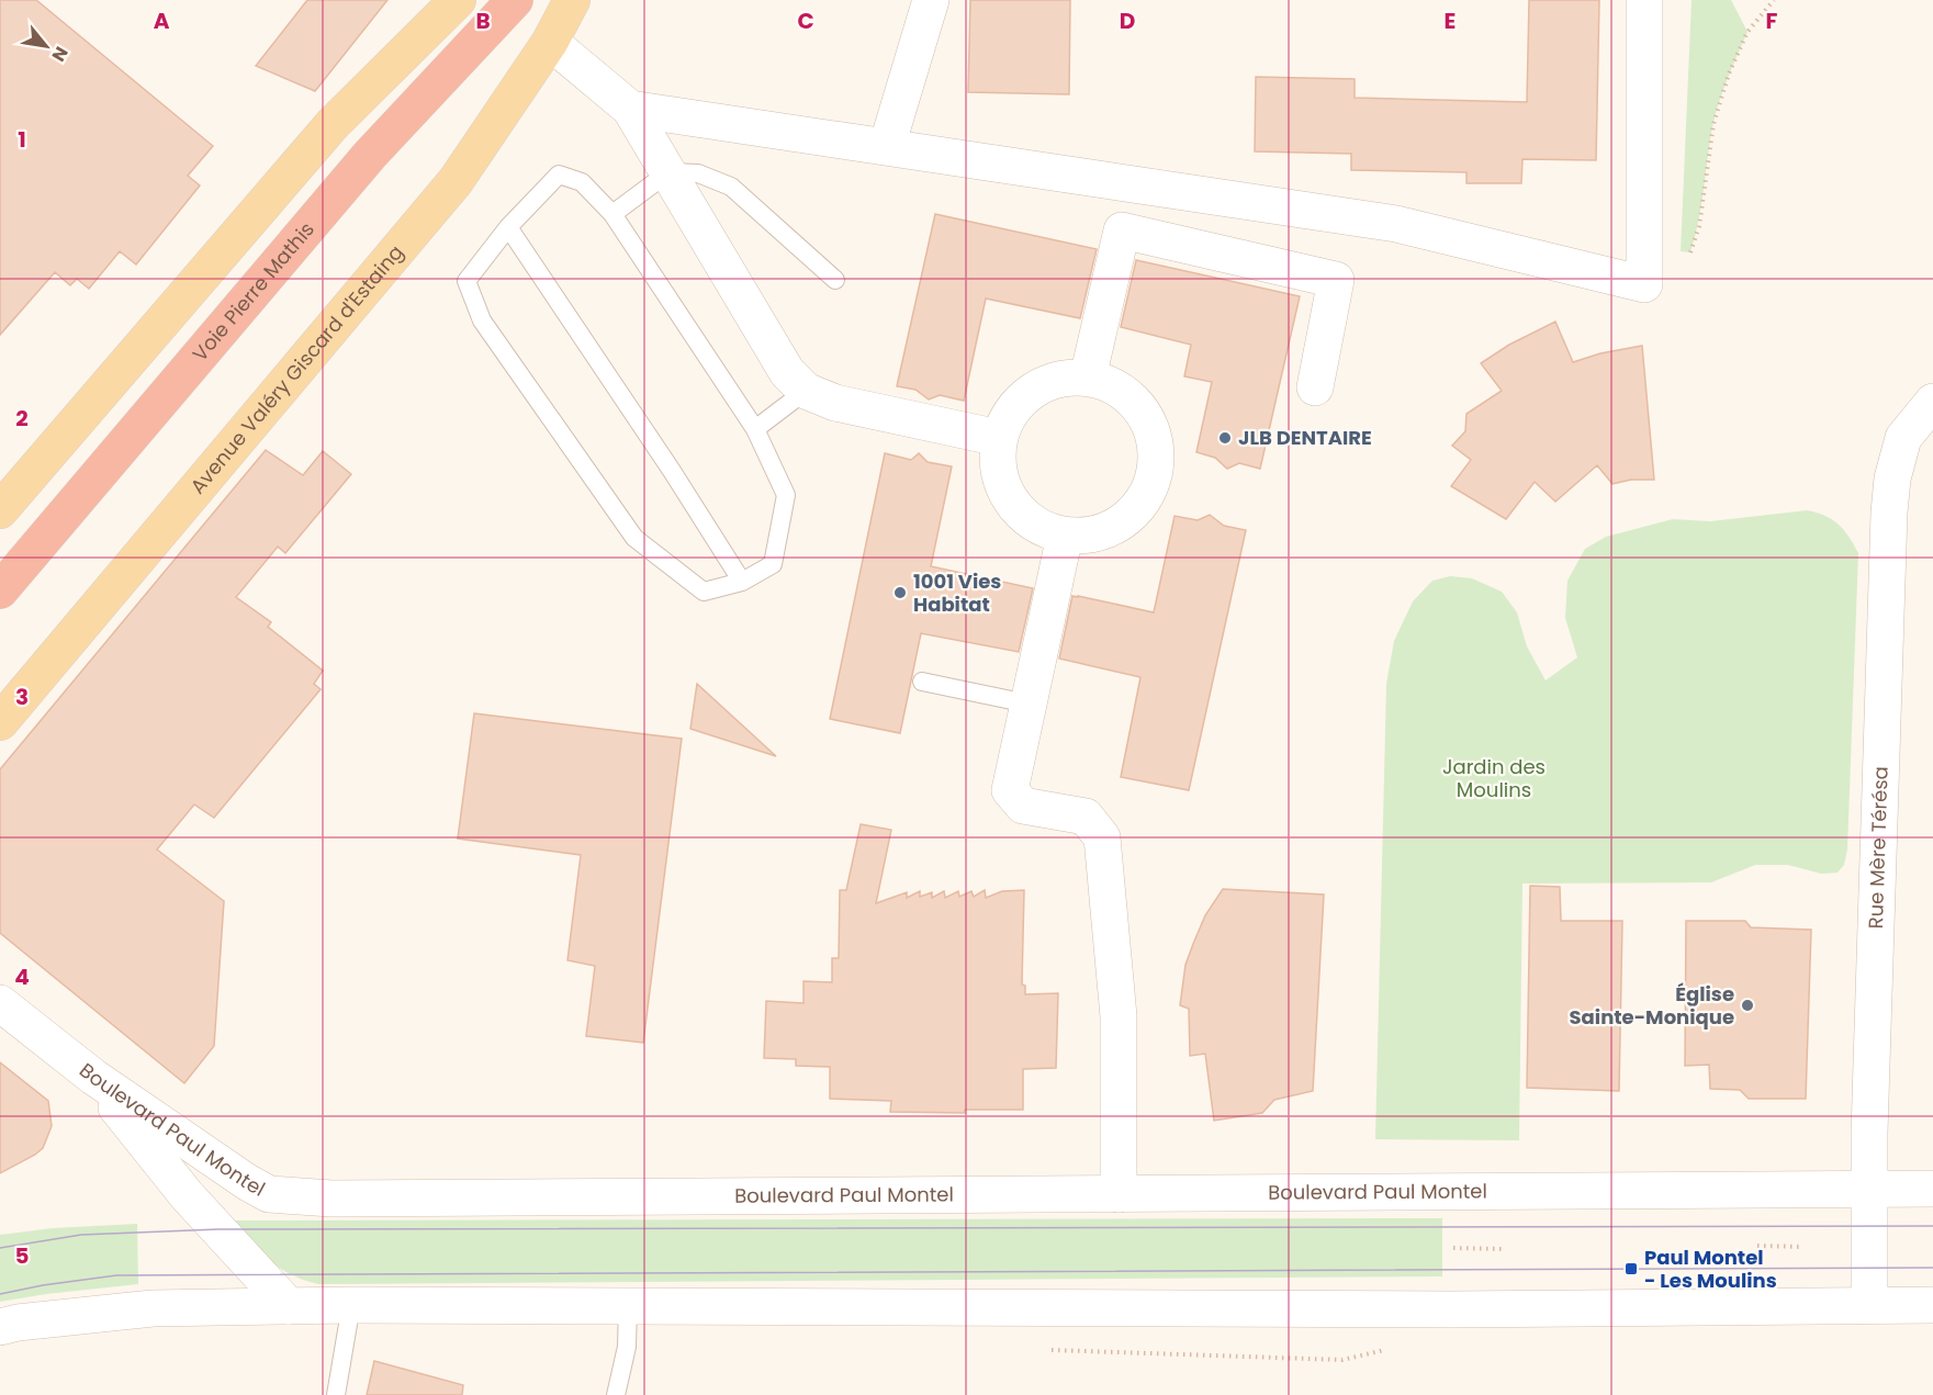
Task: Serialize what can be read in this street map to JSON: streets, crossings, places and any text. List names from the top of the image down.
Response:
{
  "streets": {
    "highway": ["Voie Pierre Mathis"],
    "main road": ["Avenue Valéry Giscard d'Estaing"],
    "street": ["Rue Mère Térésa", "Boulevard Paul Montel"]
  },
  "crossings": [
    ["Rue Mère Térésa", "Boulevard Paul Montel"]
  ],
  "parks": ["Jardin des Moulins"],
  "places": {
    "other": ["JLB DENTAIRE", "1001 Vies Habitat", "Église Sainte-Monique"],
    "transit": ["Paul Montel - Les Moulins"]
  },
  "north": "bottom right",
  "grid": {
    "columns": [
      "A",
      "B",
      "C",
      "D",
      "E",
      "F"
    ],
    "rows": [
      "1",
      "2",
      "3",
      "4",
      "5"
    ]
  }
}
